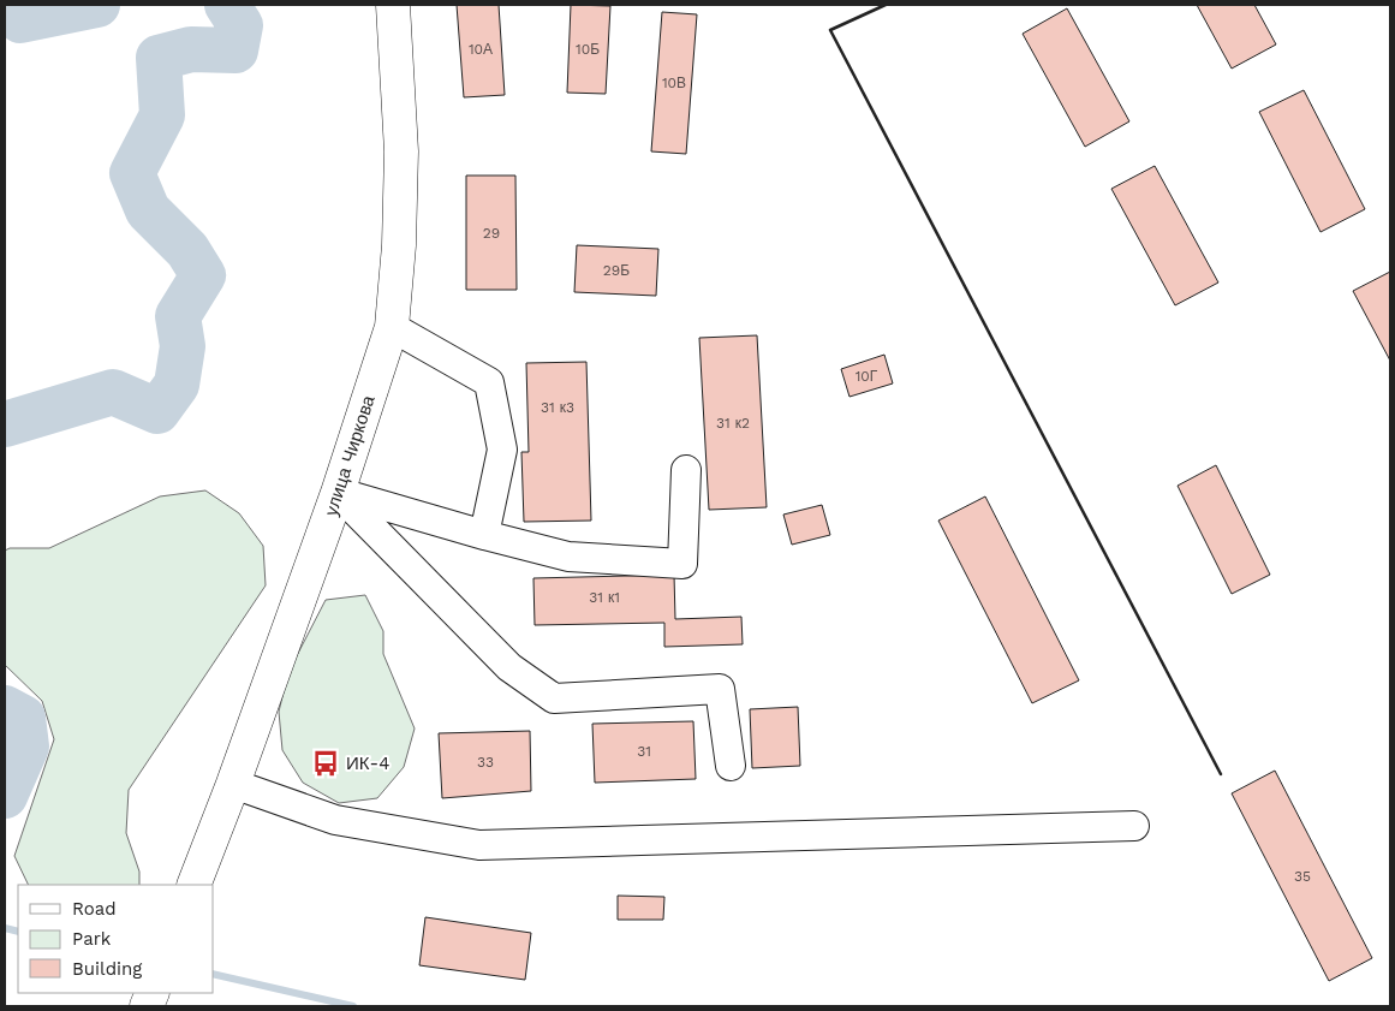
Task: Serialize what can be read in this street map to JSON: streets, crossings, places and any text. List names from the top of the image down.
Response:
{
  "streets": {
    "main road": ["улица Чиркова"]
  },
  "places": {
    "bus stop": ["ИК-4"]
  },
  "house_numbers": [
    "10А",
    "10Б",
    "10В",
    "29",
    "29Б",
    "10Г",
    "31 к3",
    "31 к2",
    "31 к1",
    "31",
    "33",
    "35"
  ],
  "legend": ["Road", "Park", "Building"]
}
